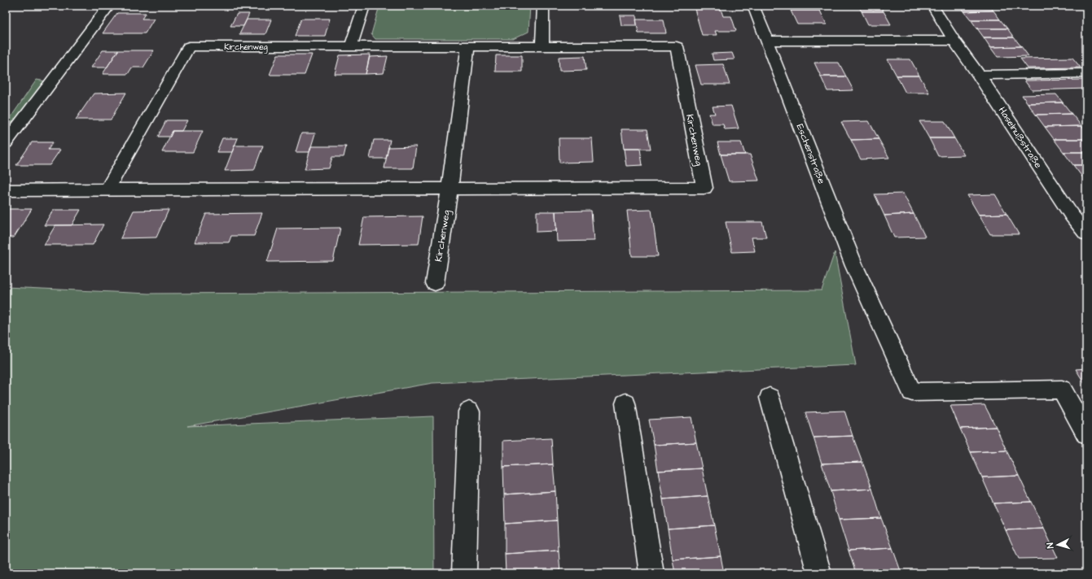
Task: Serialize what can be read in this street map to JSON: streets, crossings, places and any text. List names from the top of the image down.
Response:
{
  "streets": {
    "street": ["Kirchenweg", "Haselnußstraße", "Eschenstraße"]
  },
  "north": "left"
}
